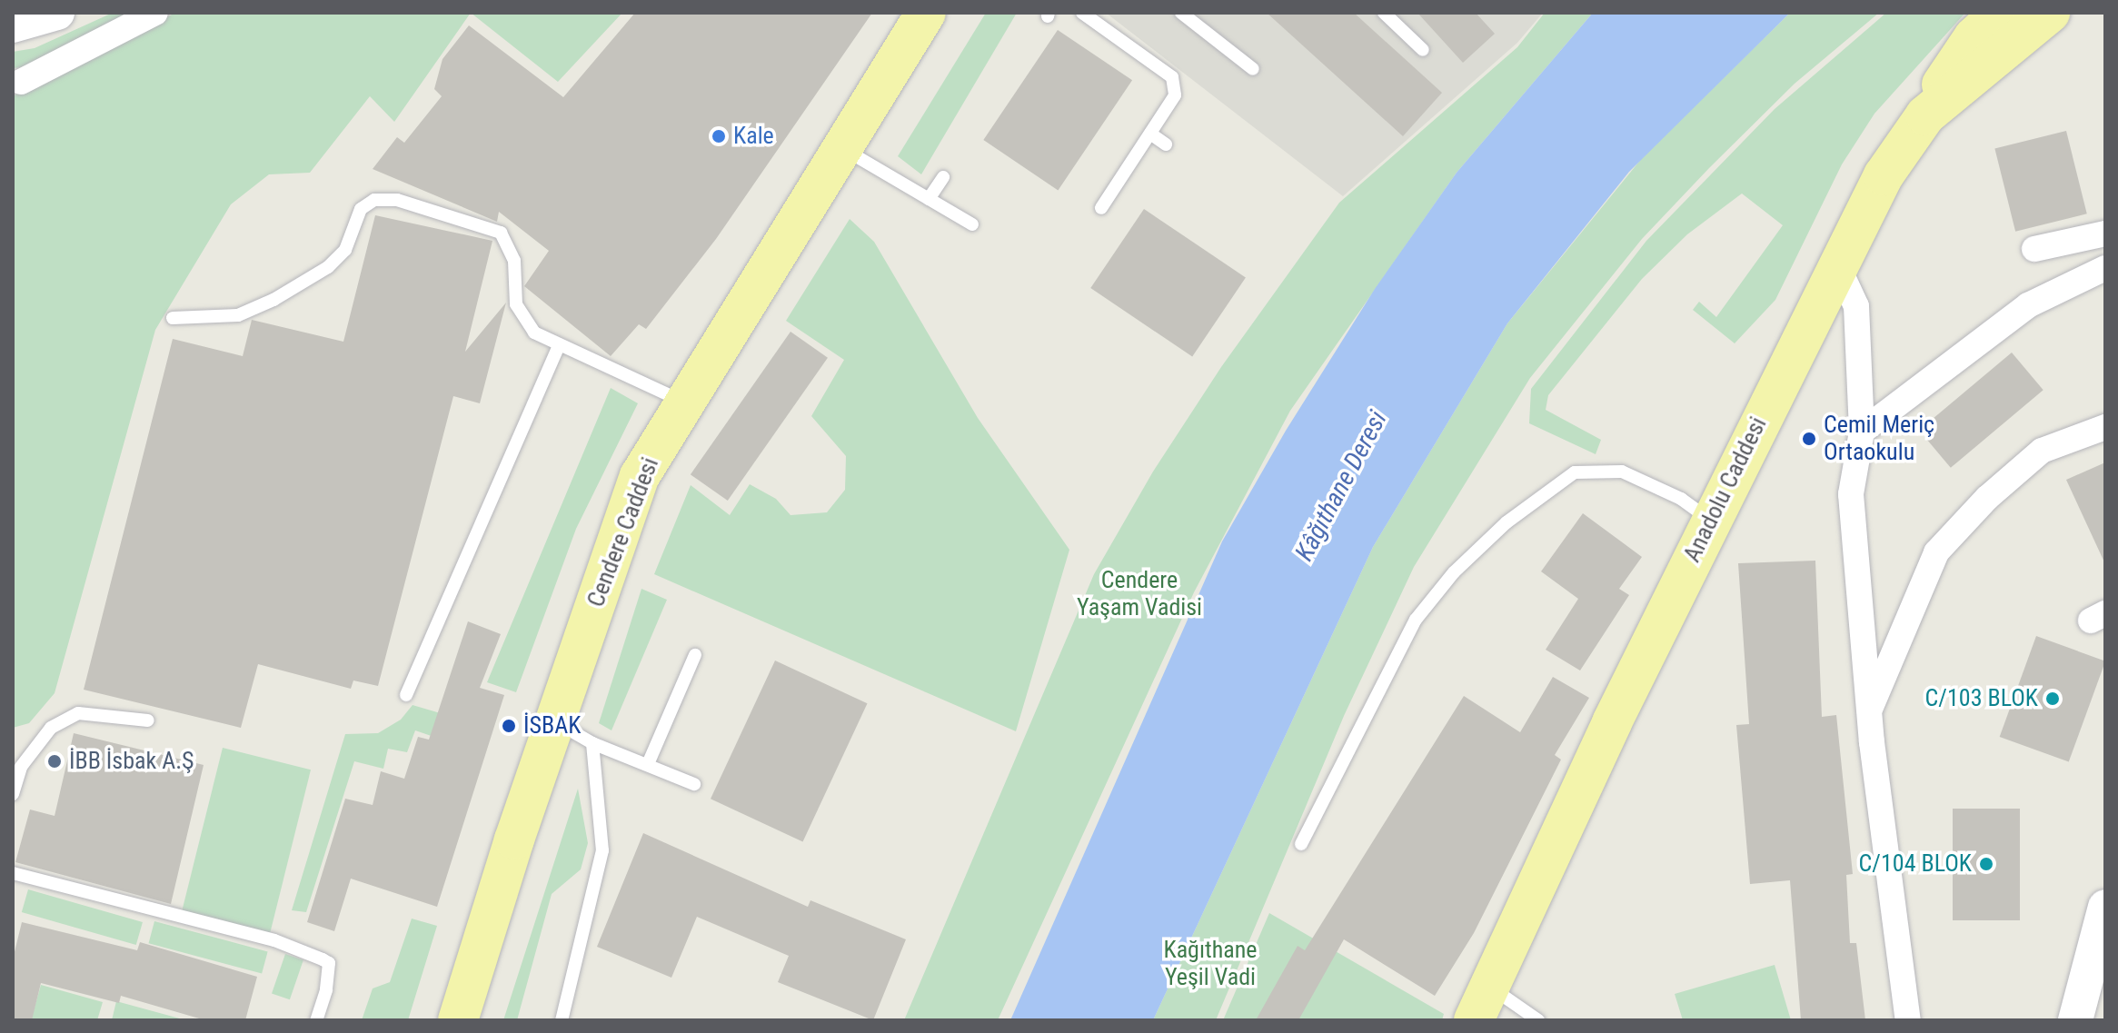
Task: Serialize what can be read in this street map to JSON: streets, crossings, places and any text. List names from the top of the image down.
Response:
{
  "streets": {
    "main road": ["Anadolu Caddesi", "Cendere Caddesi"]
  },
  "water": ["Kâğıthane Deresi"],
  "parks": ["Cendere Yaşam Vadisi", "Kağıthane Yeşil Vadi"],
  "places": [
    "Kale",
    "Cemil Meriç Ortaokulu",
    "C/103 BLOK",
    "İSBAK",
    "İBB İsbak A.Ş",
    "C/104 BLOK"
  ]
}
